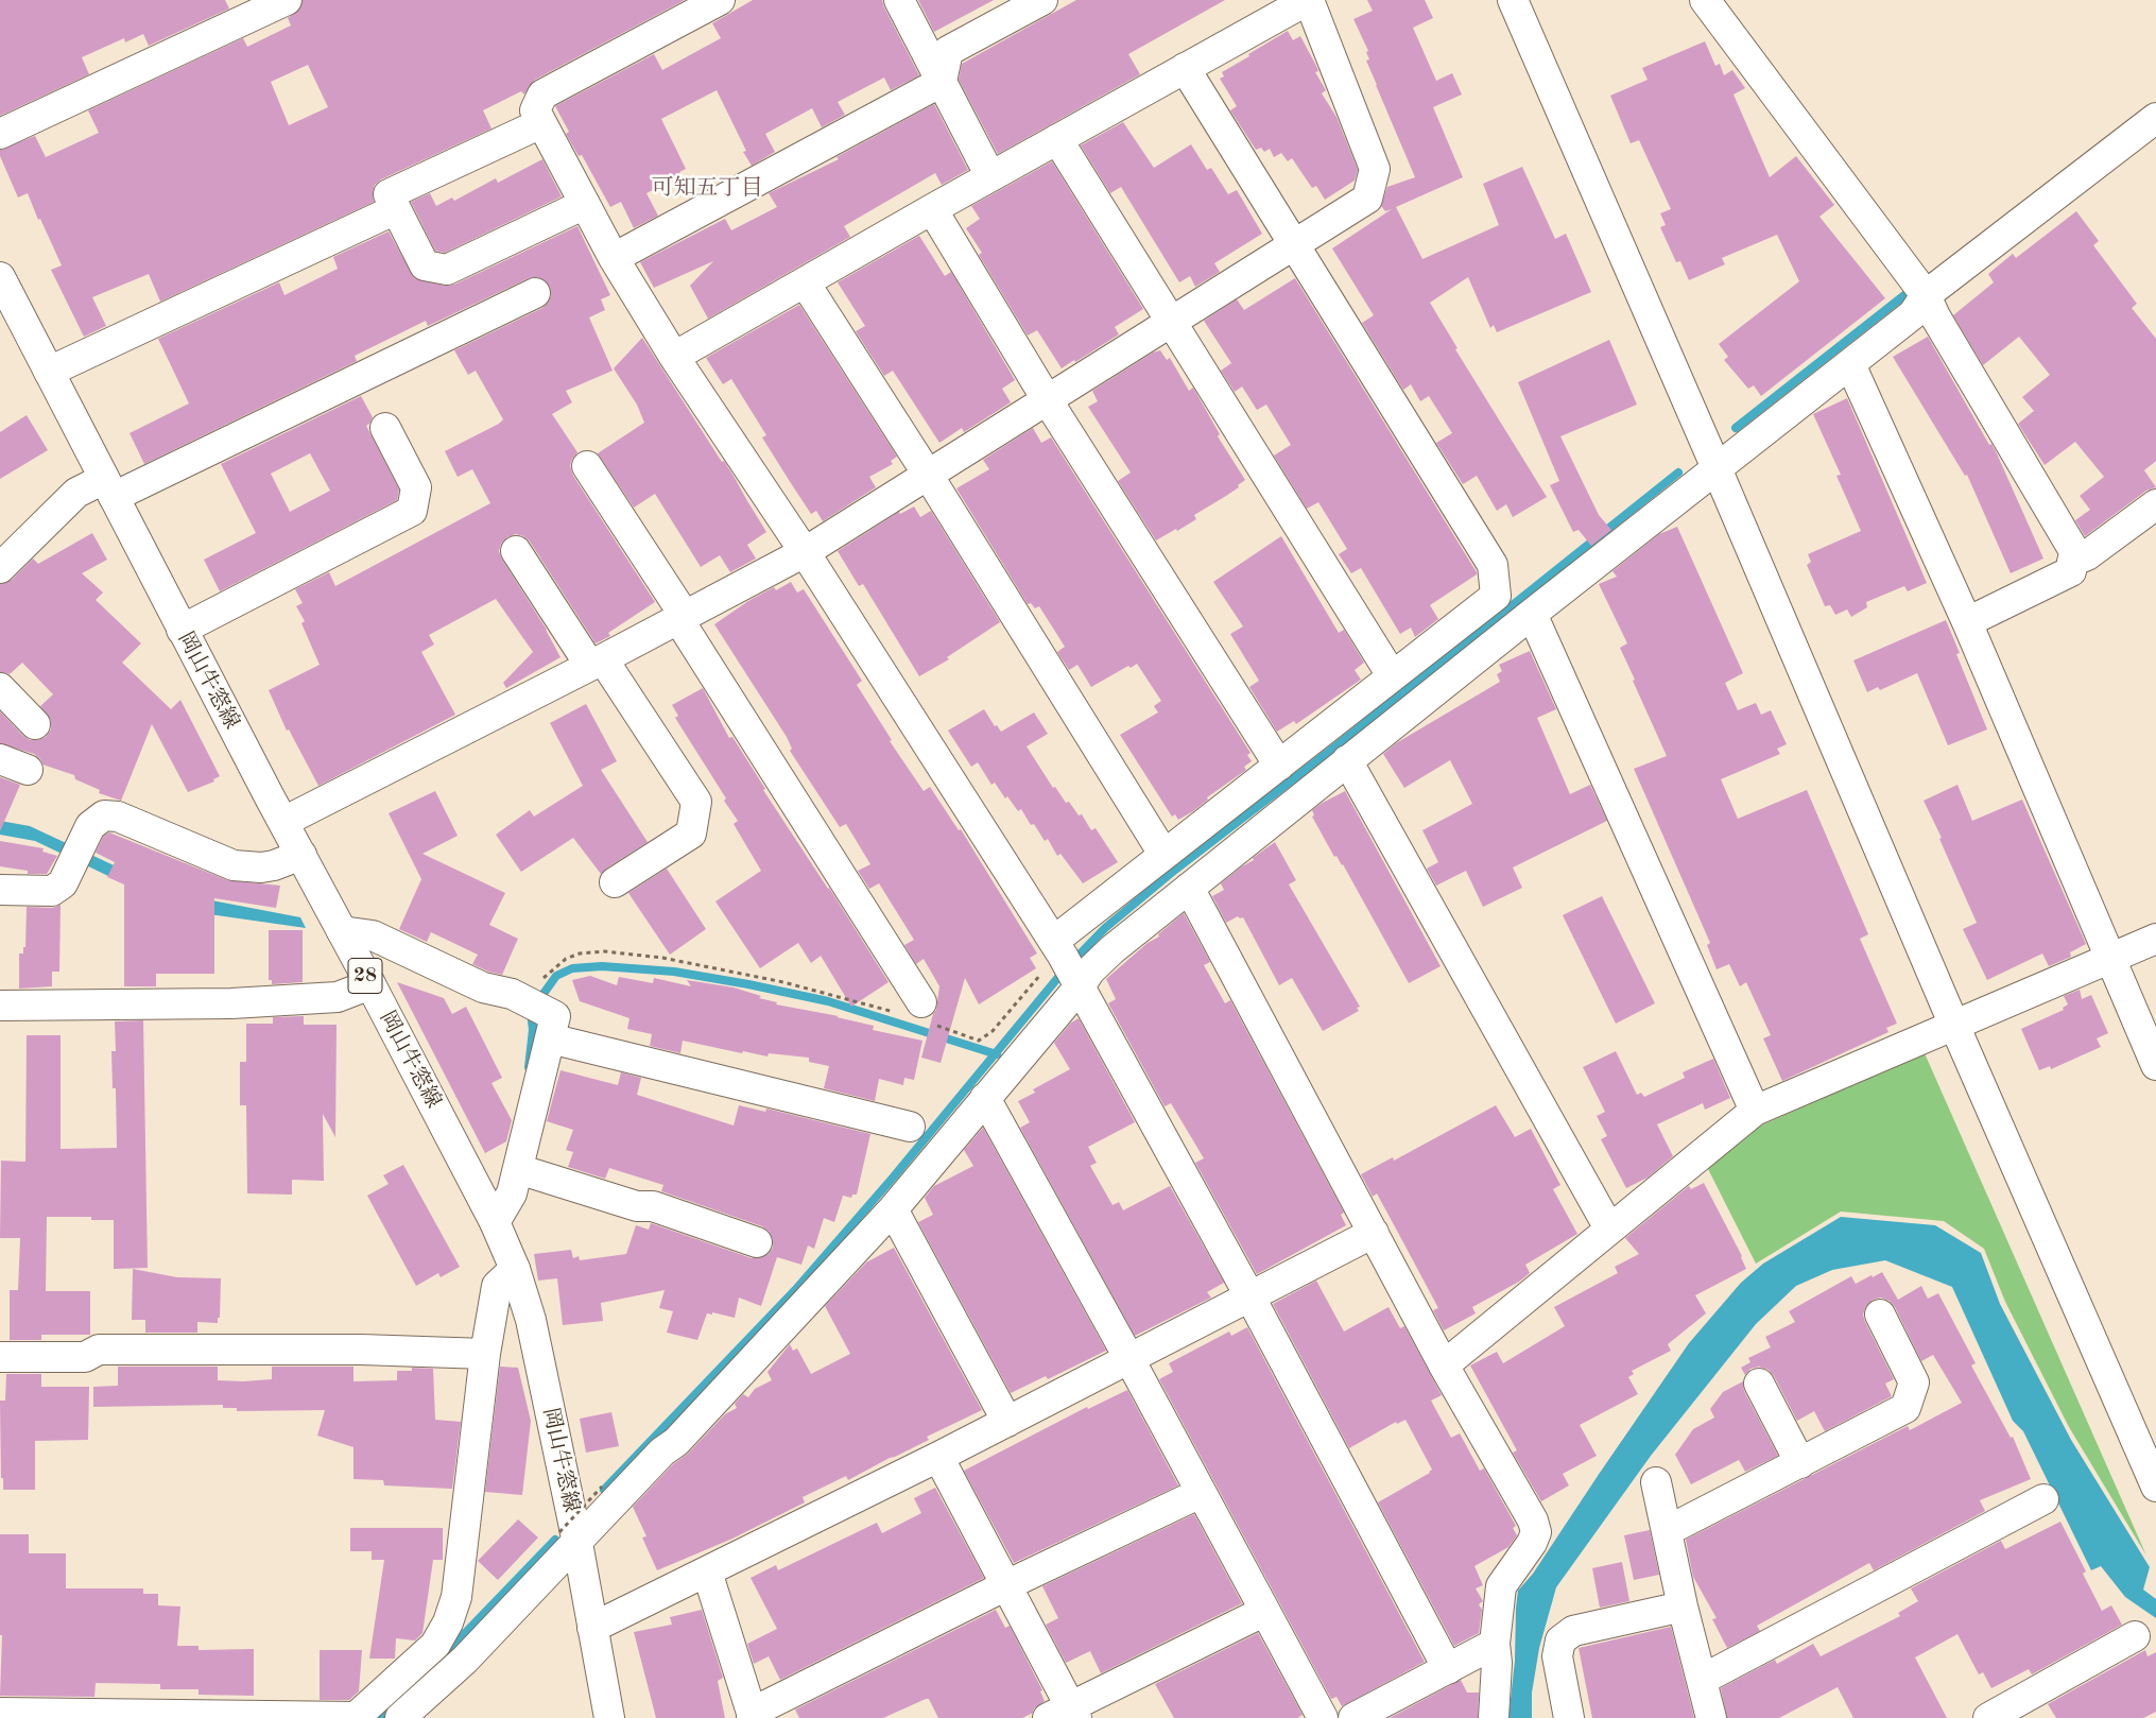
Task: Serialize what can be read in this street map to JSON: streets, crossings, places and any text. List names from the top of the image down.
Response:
{
  "streets": {
    "street": ["岡山牛窓線", "28"]
  },
  "districts": ["可知五丁目"]
}
